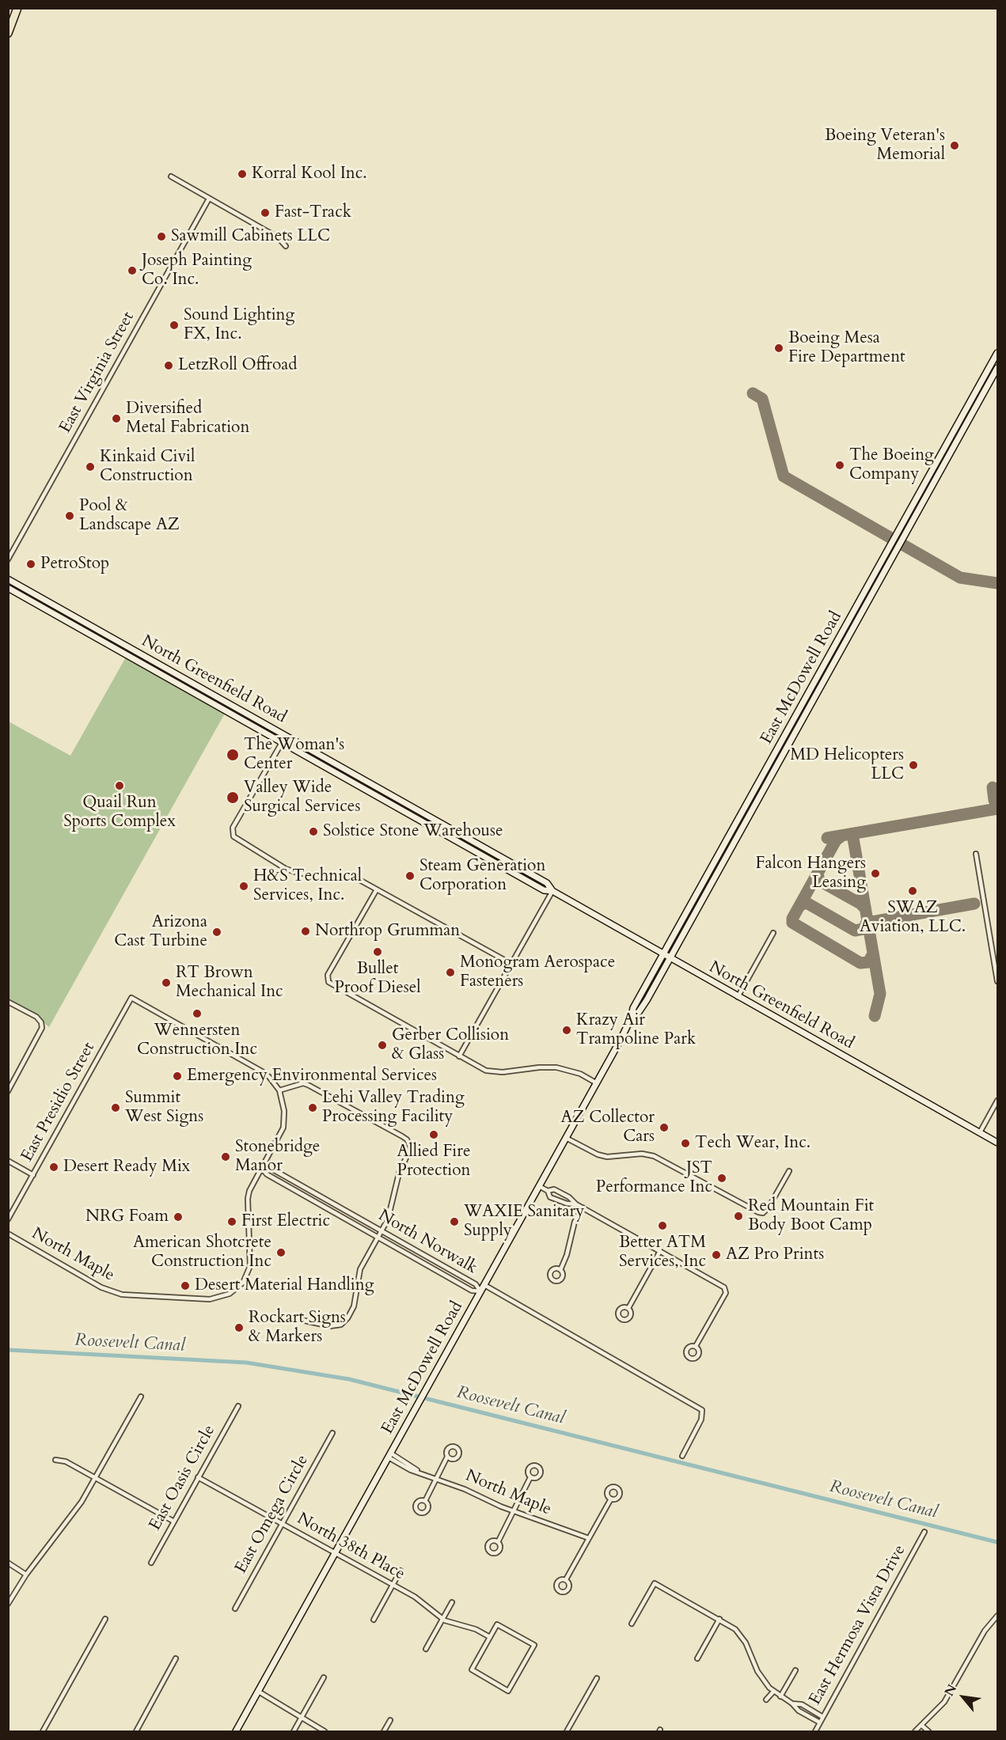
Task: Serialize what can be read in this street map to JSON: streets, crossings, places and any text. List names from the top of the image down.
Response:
{
  "streets": {
    "main road": ["East McDowell Road", "North Greenfield Road"],
    "street": [
      "East Virginia Street",
      "East Presidio Street",
      "North Norwalk",
      "North Maple",
      "East Oasis Circle",
      "East Omega Circle",
      "North 38th Place",
      "East Hermosa Vista Drive"
    ]
  },
  "crossings": [
    ["East McDowell Road", "North Greenfield Road"],
    ["East McDowell Road", "North Norwalk"],
    ["East McDowell Road", "North Maple"],
    ["East McDowell Road", "North 38th Place"],
    ["North Norwalk", "North Maple"],
    ["East Oasis Circle", "North 38th Place"],
    ["East Omega Circle", "North 38th Place"]
  ],
  "water": ["Roosevelt Canal"],
  "places": [
    "Boeing Veteran's Memorial",
    "Korral Kool Inc.",
    "Fast-Track",
    "Sawmill Cabinets LLC",
    "Joseph Painting Co. Inc.",
    "Sound Lighting FX, Inc.",
    "Boeing Mesa Fire Department",
    "LetzRoll Offroad",
    "Diversified Metal Fabrication",
    "The Boeing Company",
    "Kinkaid Civil Construction",
    "Pool & Landscape AZ",
    "PetroStop",
    "The Woman's Center",
    "MD Helicopters LLC",
    "Quail Run Sports Complex",
    "Valley Wide Surgical Services",
    "Solstice Stone Warehouse",
    "Falcon Hangers Leasing",
    "Steam Generation Corporation",
    "H&S Technical Services, Inc.",
    "SWAZ Aviation, LLC.",
    "Northrop Grumman",
    "Arizona Cast Turbine",
    "Bullet Proof Diesel",
    "Monogram Aerospace Fasteners",
    "RT Brown Mechanical Inc",
    "Wennersten Construction Inc",
    "Krazy Air Trampoline Park",
    "Gerber Collision & Glass",
    "Emergency Environmental Services",
    "Summit West Signs",
    "Lehi Valley Trading Processing Facility",
    "AZ Collector Cars",
    "Allied Fire Protection",
    "Tech Wear, Inc.",
    "Stonebridge Manor",
    "Desert Ready Mix",
    "JST Performance Inc",
    "Red Mountain Fit Body Boot Camp",
    "NRG Foam",
    "First Electric",
    "WAXIE Sanitary Supply",
    "Better ATM Services, Inc",
    "American Shotcrete Construction Inc",
    "AZ Pro Prints",
    "Desert Material Handling",
    "Rockart Signs & Markers"
  ],
  "north": "top left"
}
